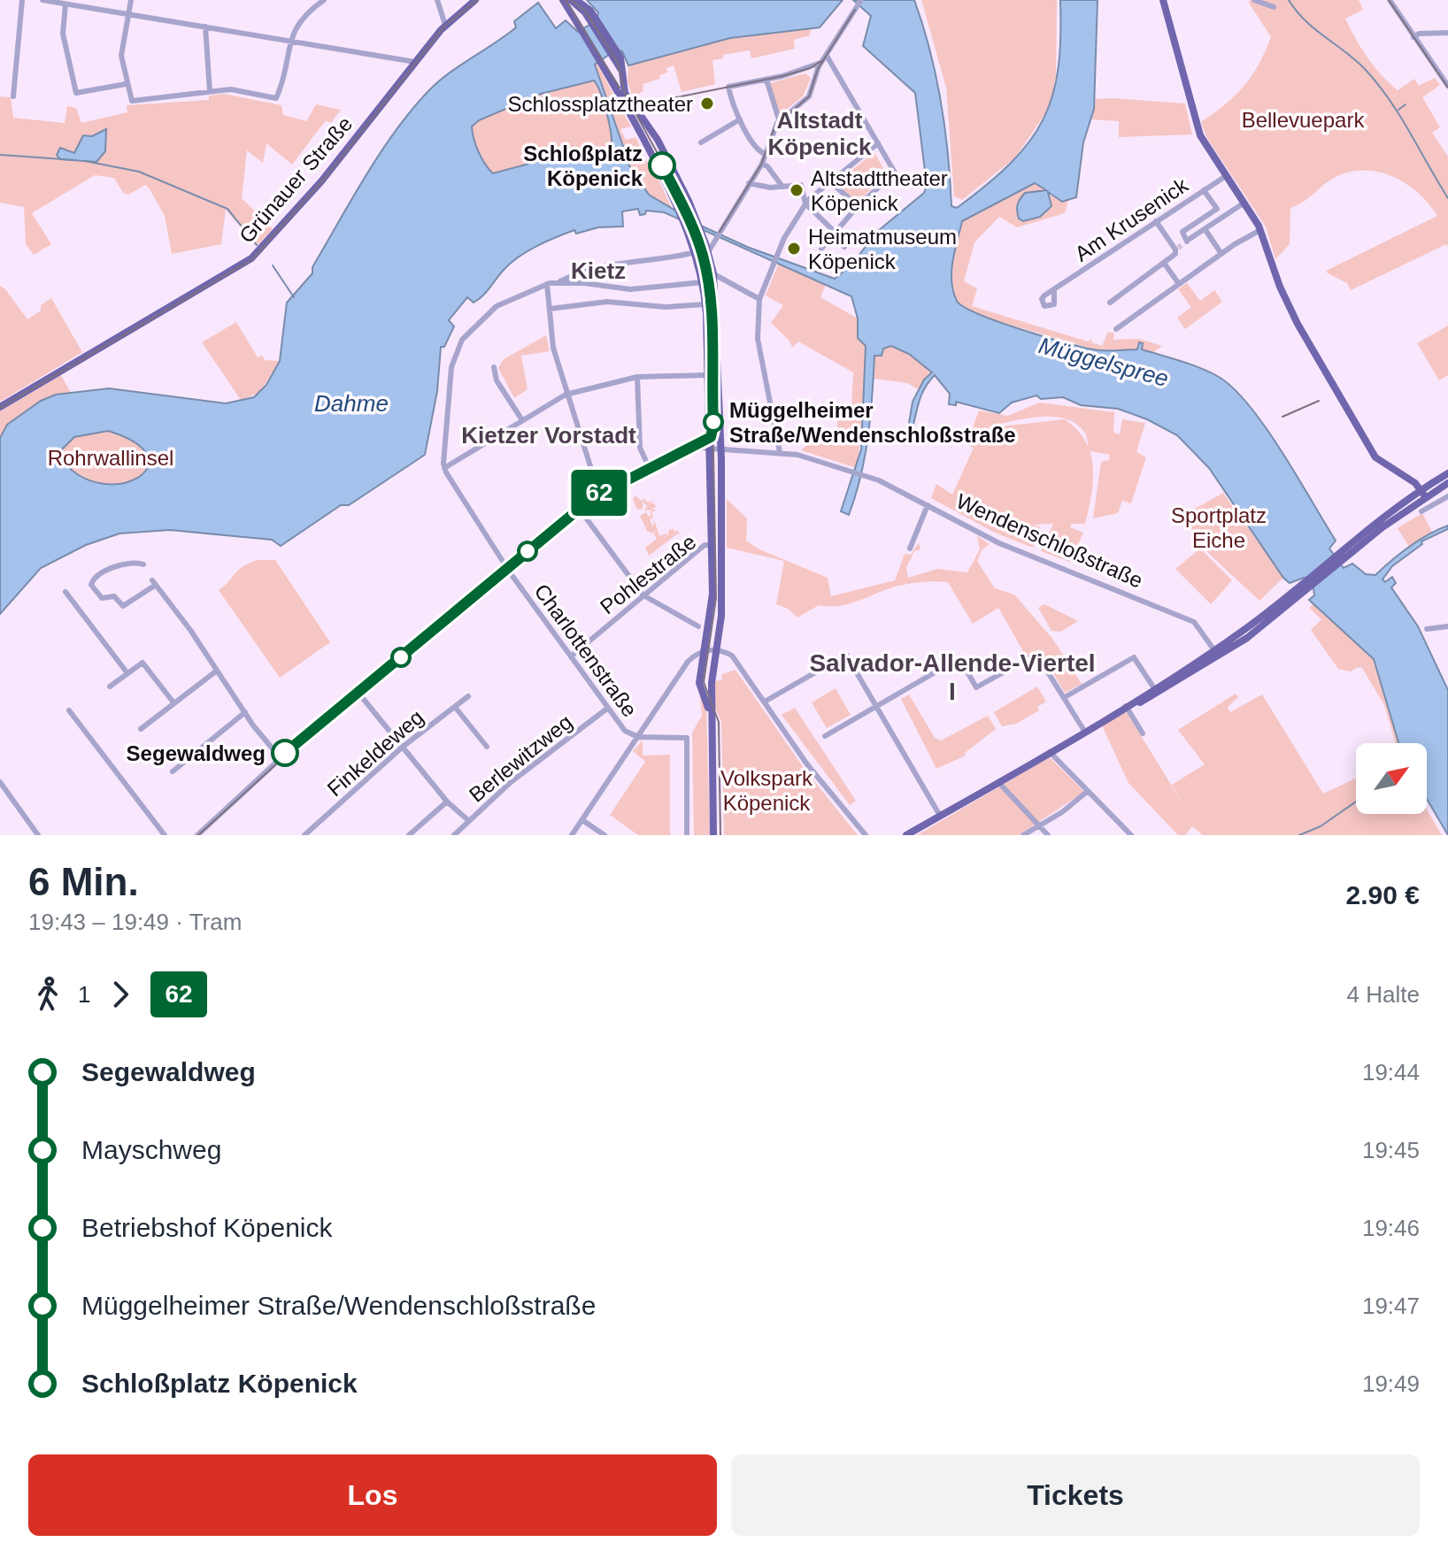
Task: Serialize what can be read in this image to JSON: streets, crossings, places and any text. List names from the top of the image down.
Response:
{
  "streets": {
    "main road": ["Grünauer Straße"],
    "street": [
      "Am Krusenick",
      "Wendenschloßstraße",
      "Pohlestraße",
      "Charlottenstraße",
      "Finkeldeweg",
      "Berlewitzweg"
    ]
  },
  "crossings": [
    ["Wendenschloßstraße", "Charlottenstraße"],
    ["Pohlestraße", "Charlottenstraße"],
    ["Charlottenstraße", "Berlewitzweg"]
  ],
  "districts": [
    "Altstadt Köpenick",
    "Kietz",
    "Kietzer Vorstadt",
    "Salvador-Allende-Viertel I"
  ],
  "water": ["Müggelspree", "Dahme"],
  "parks": [
    "Bellevuepark",
    "Rohrwallinsel",
    "Sportplatz Eiche",
    "Volkspark Köpenick"
  ],
  "places": [
    "Schlossplatztheater",
    "Schloßplatz Köpenick",
    "Altstadttheater Köpenick",
    "Heimatmuseum Köpenick",
    "Müggelheimer Straße/Wendenschloßstraße",
    "Segewaldweg"
  ],
  "lines": ["tram line 62"],
  "north": "top right",
  "page": {
    "on_map": "62",
    "heading": ["6 Min.", "19:43 – 19:49 · Tram", "2.90 €"],
    "legs": ["1", "62", "4 Halte"],
    "list": [
      {
        "name": "Segewaldweg",
        "value": "19:44"
      },
      {
        "name": "Mayschweg",
        "value": "19:45"
      },
      {
        "name": "Betriebshof Köpenick",
        "value": "19:46"
      },
      {
        "name": "Müggelheimer Straße/Wendenschloßstraße",
        "value": "19:47"
      },
      {
        "name": "Schloßplatz Köpenick",
        "value": "19:49"
      }
    ],
    "buttons": ["Los", "Tickets"]
  }
}
